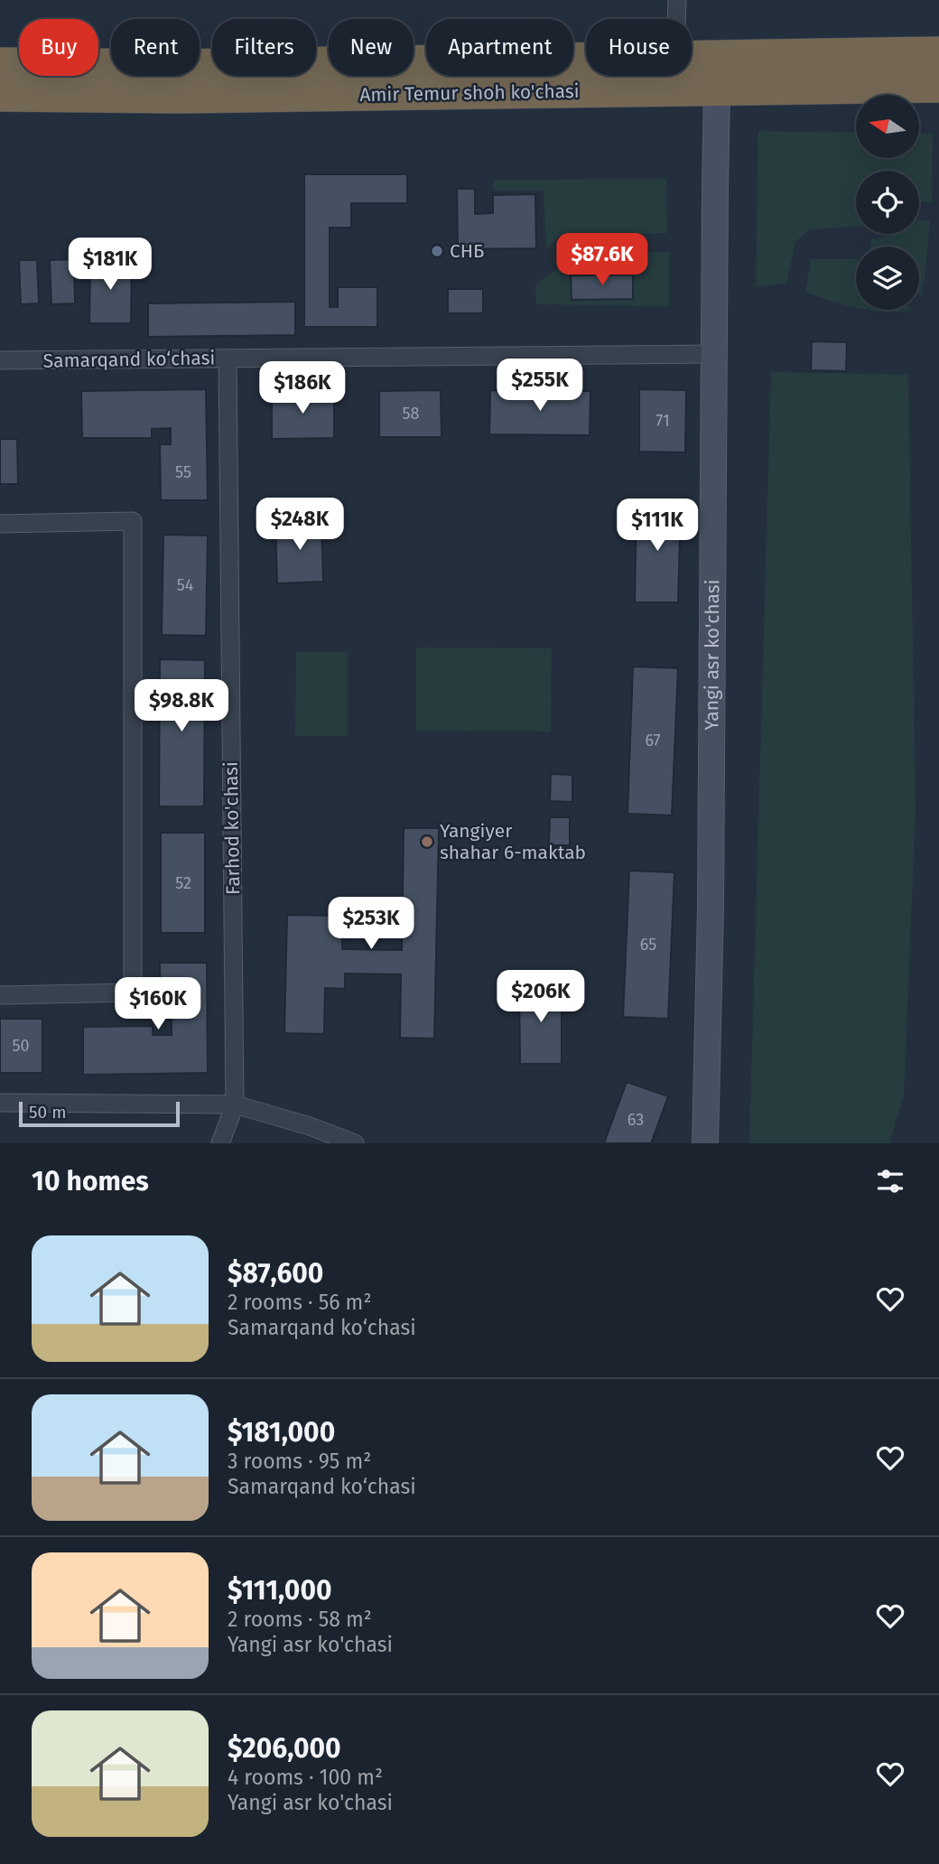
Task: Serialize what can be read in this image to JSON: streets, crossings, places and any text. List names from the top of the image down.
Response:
{
  "streets": {
    "highway": ["Amir Temur shoh ko'chasi"],
    "street": ["Samarqand ko‘chasi", "Yangi asr ko'chasi", "Farhod ko'chasi"]
  },
  "crossings": [
    ["Amir Temur shoh ko'chasi", "Yangi asr ko'chasi"],
    ["Samarqand ko‘chasi", "Yangi asr ko'chasi"],
    ["Samarqand ko‘chasi", "Farhod ko'chasi"]
  ],
  "places": ["СНБ", "Yangiyer shahar 6-maktab"],
  "house_numbers": [
    "58",
    "71",
    "55",
    "54",
    "67",
    "52",
    "65",
    "50",
    "63"
  ],
  "scale_bar": "50 m",
  "north": "left",
  "page": {
    "chip": [
      "Buy",
      "Rent",
      "Filters",
      "New",
      "Apartment",
      "House"
    ],
    "price": [
      "$87.6K",
      "$181K",
      "$255K",
      "$186K",
      "$248K",
      "$111K",
      "$98.8K",
      "$253K",
      "$206K",
      "$160K"
    ],
    "scale": "50 m",
    "heading": "10 homes",
    "list": [
      {
        "name": "$87,600",
        "note": "2 rooms · 56 m² · Samarqand ko‘chasi"
      },
      {
        "name": "$181,000",
        "note": "3 rooms · 95 m² · Samarqand ko‘chasi"
      },
      {
        "name": "$111,000",
        "note": "2 rooms · 58 m² · Yangi asr ko'chasi"
      },
      {
        "name": "$206,000",
        "note": "4 rooms · 100 m² · Yangi asr ko'chasi"
      }
    ]
  }
}
